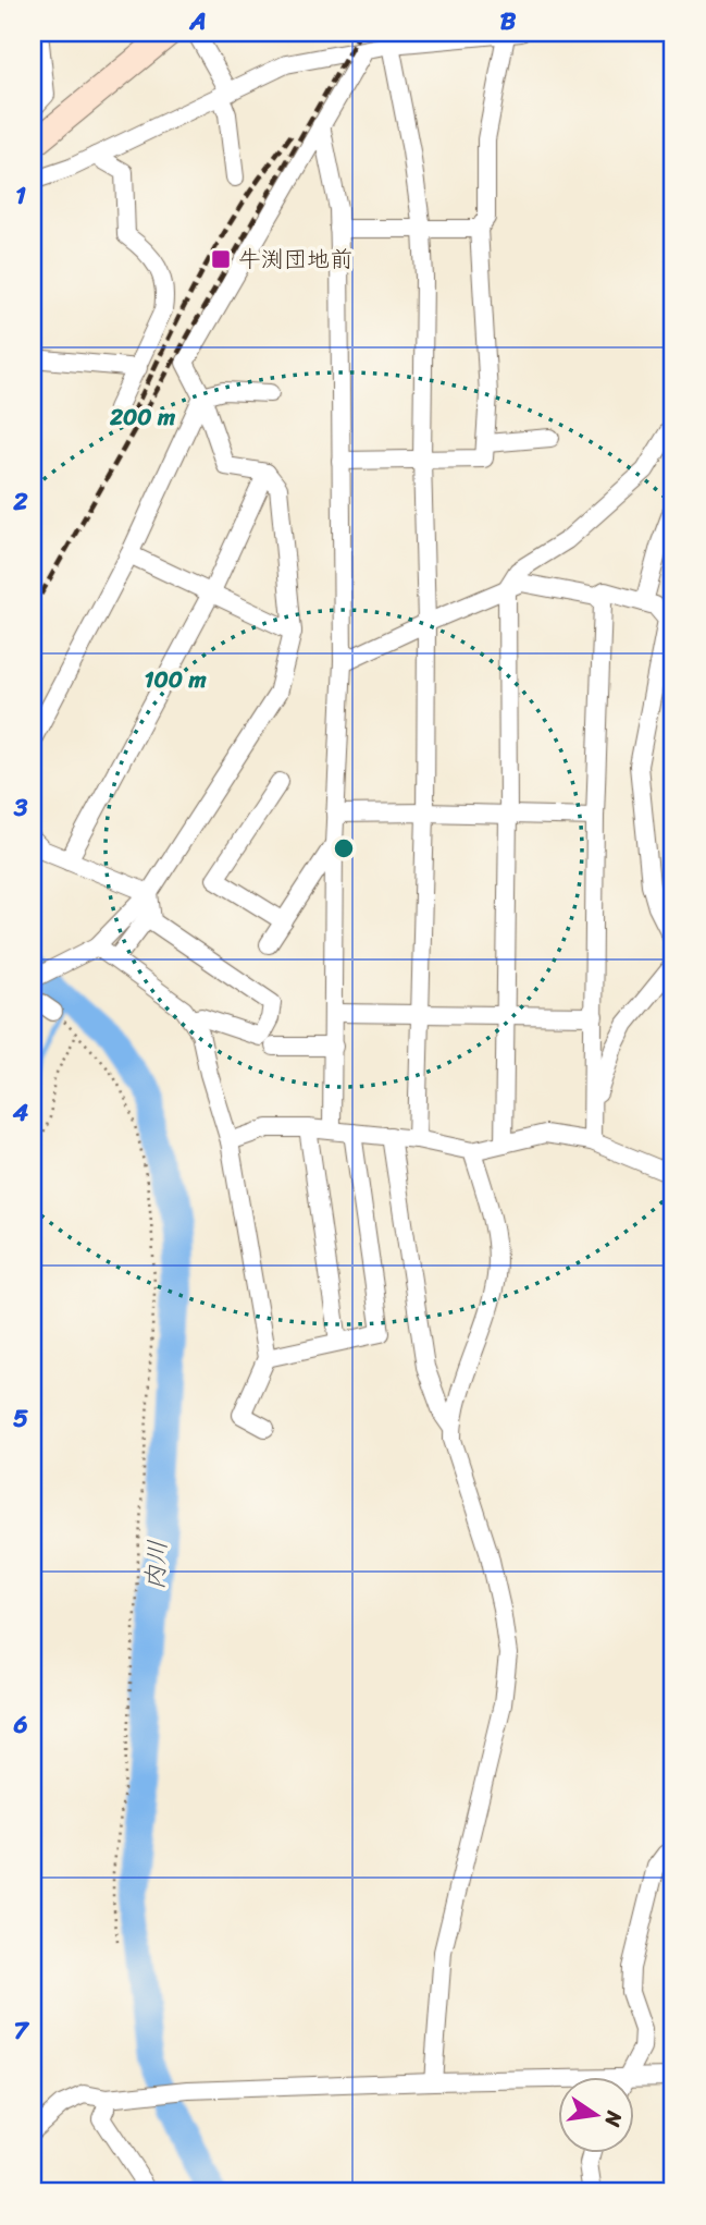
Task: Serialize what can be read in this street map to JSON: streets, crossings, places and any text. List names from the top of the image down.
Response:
{
  "water": ["内川"],
  "places": {
    "transit": ["牛渕団地前"]
  },
  "north": "right",
  "grid": {
    "columns": ["A", "B"],
    "rows": [
      "1",
      "2",
      "3",
      "4",
      "5",
      "6",
      "7"
    ]
  },
  "rings": ["200 m", "100 m"]
}
